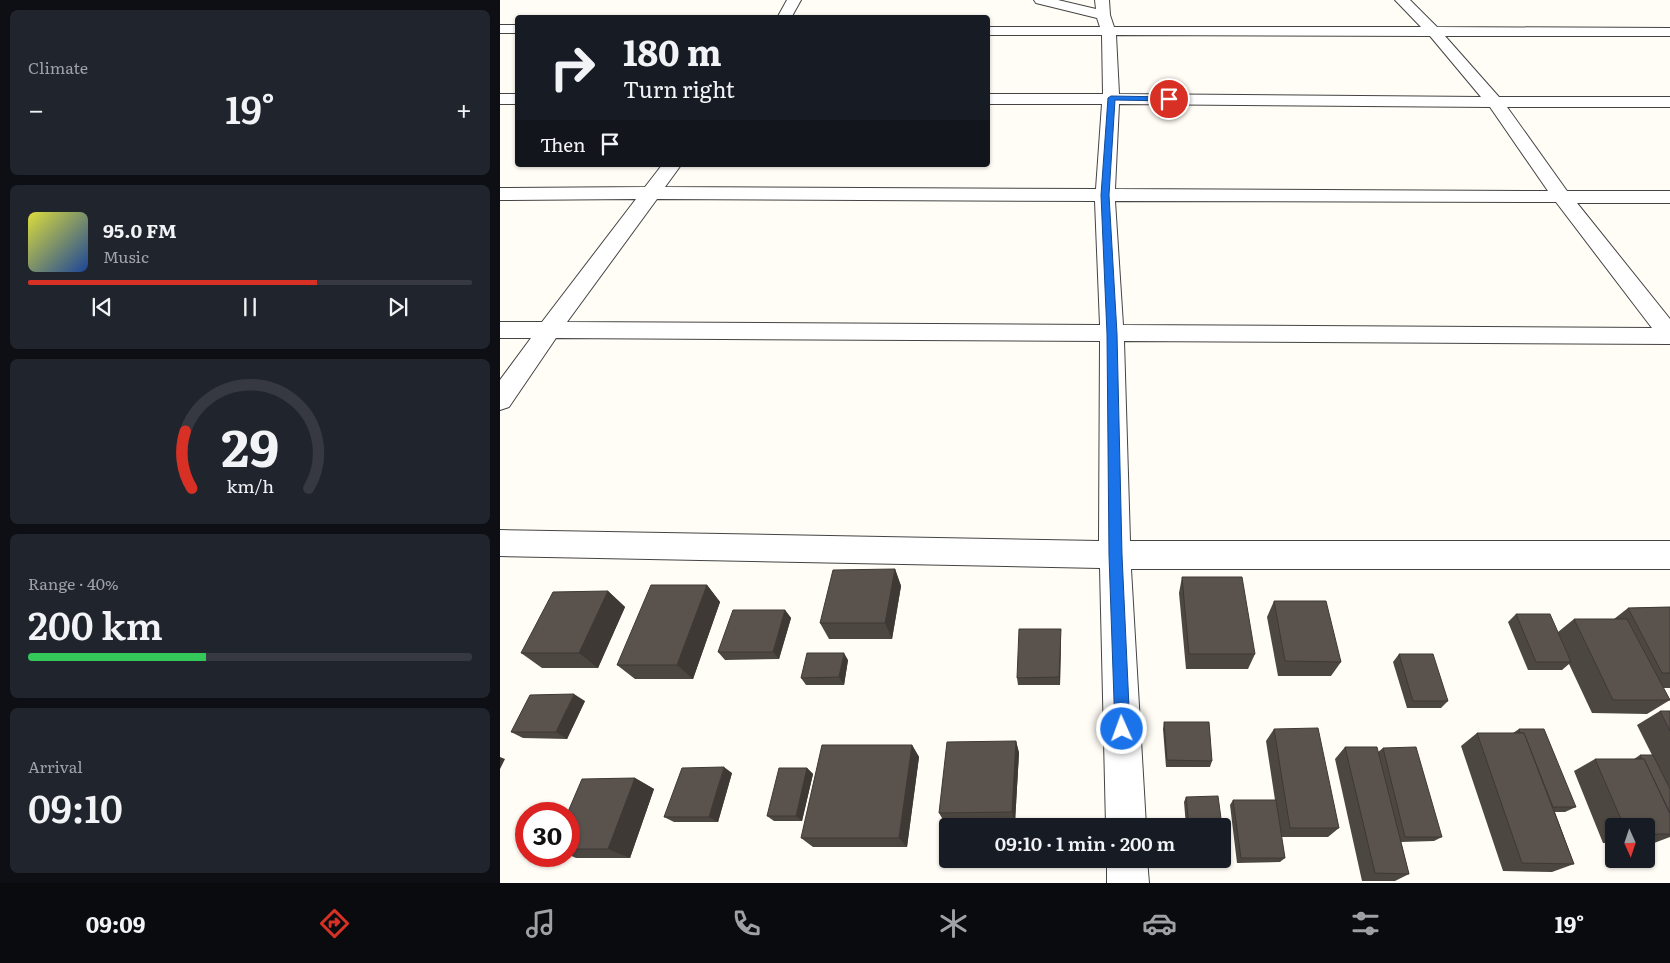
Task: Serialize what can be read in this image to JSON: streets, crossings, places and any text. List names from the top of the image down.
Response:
{
  "north": "bottom",
  "page": {
    "tile": [
      "Climate",
      ["Range · 40%", "200 km"],
      ["Arrival", "09:10"]
    ],
    "turn": ["180 m", "Turn right"],
    "heat": ["−", "19°", "+"],
    "then": "Then",
    "song": ["95.0 FM", "Music"],
    "limit": "30",
    "trip": "09:10 · 1 min · 200 m",
    "tabs": ["09:09", "19°"],
    "gauge": ["29", "km/h"]
  }
}
